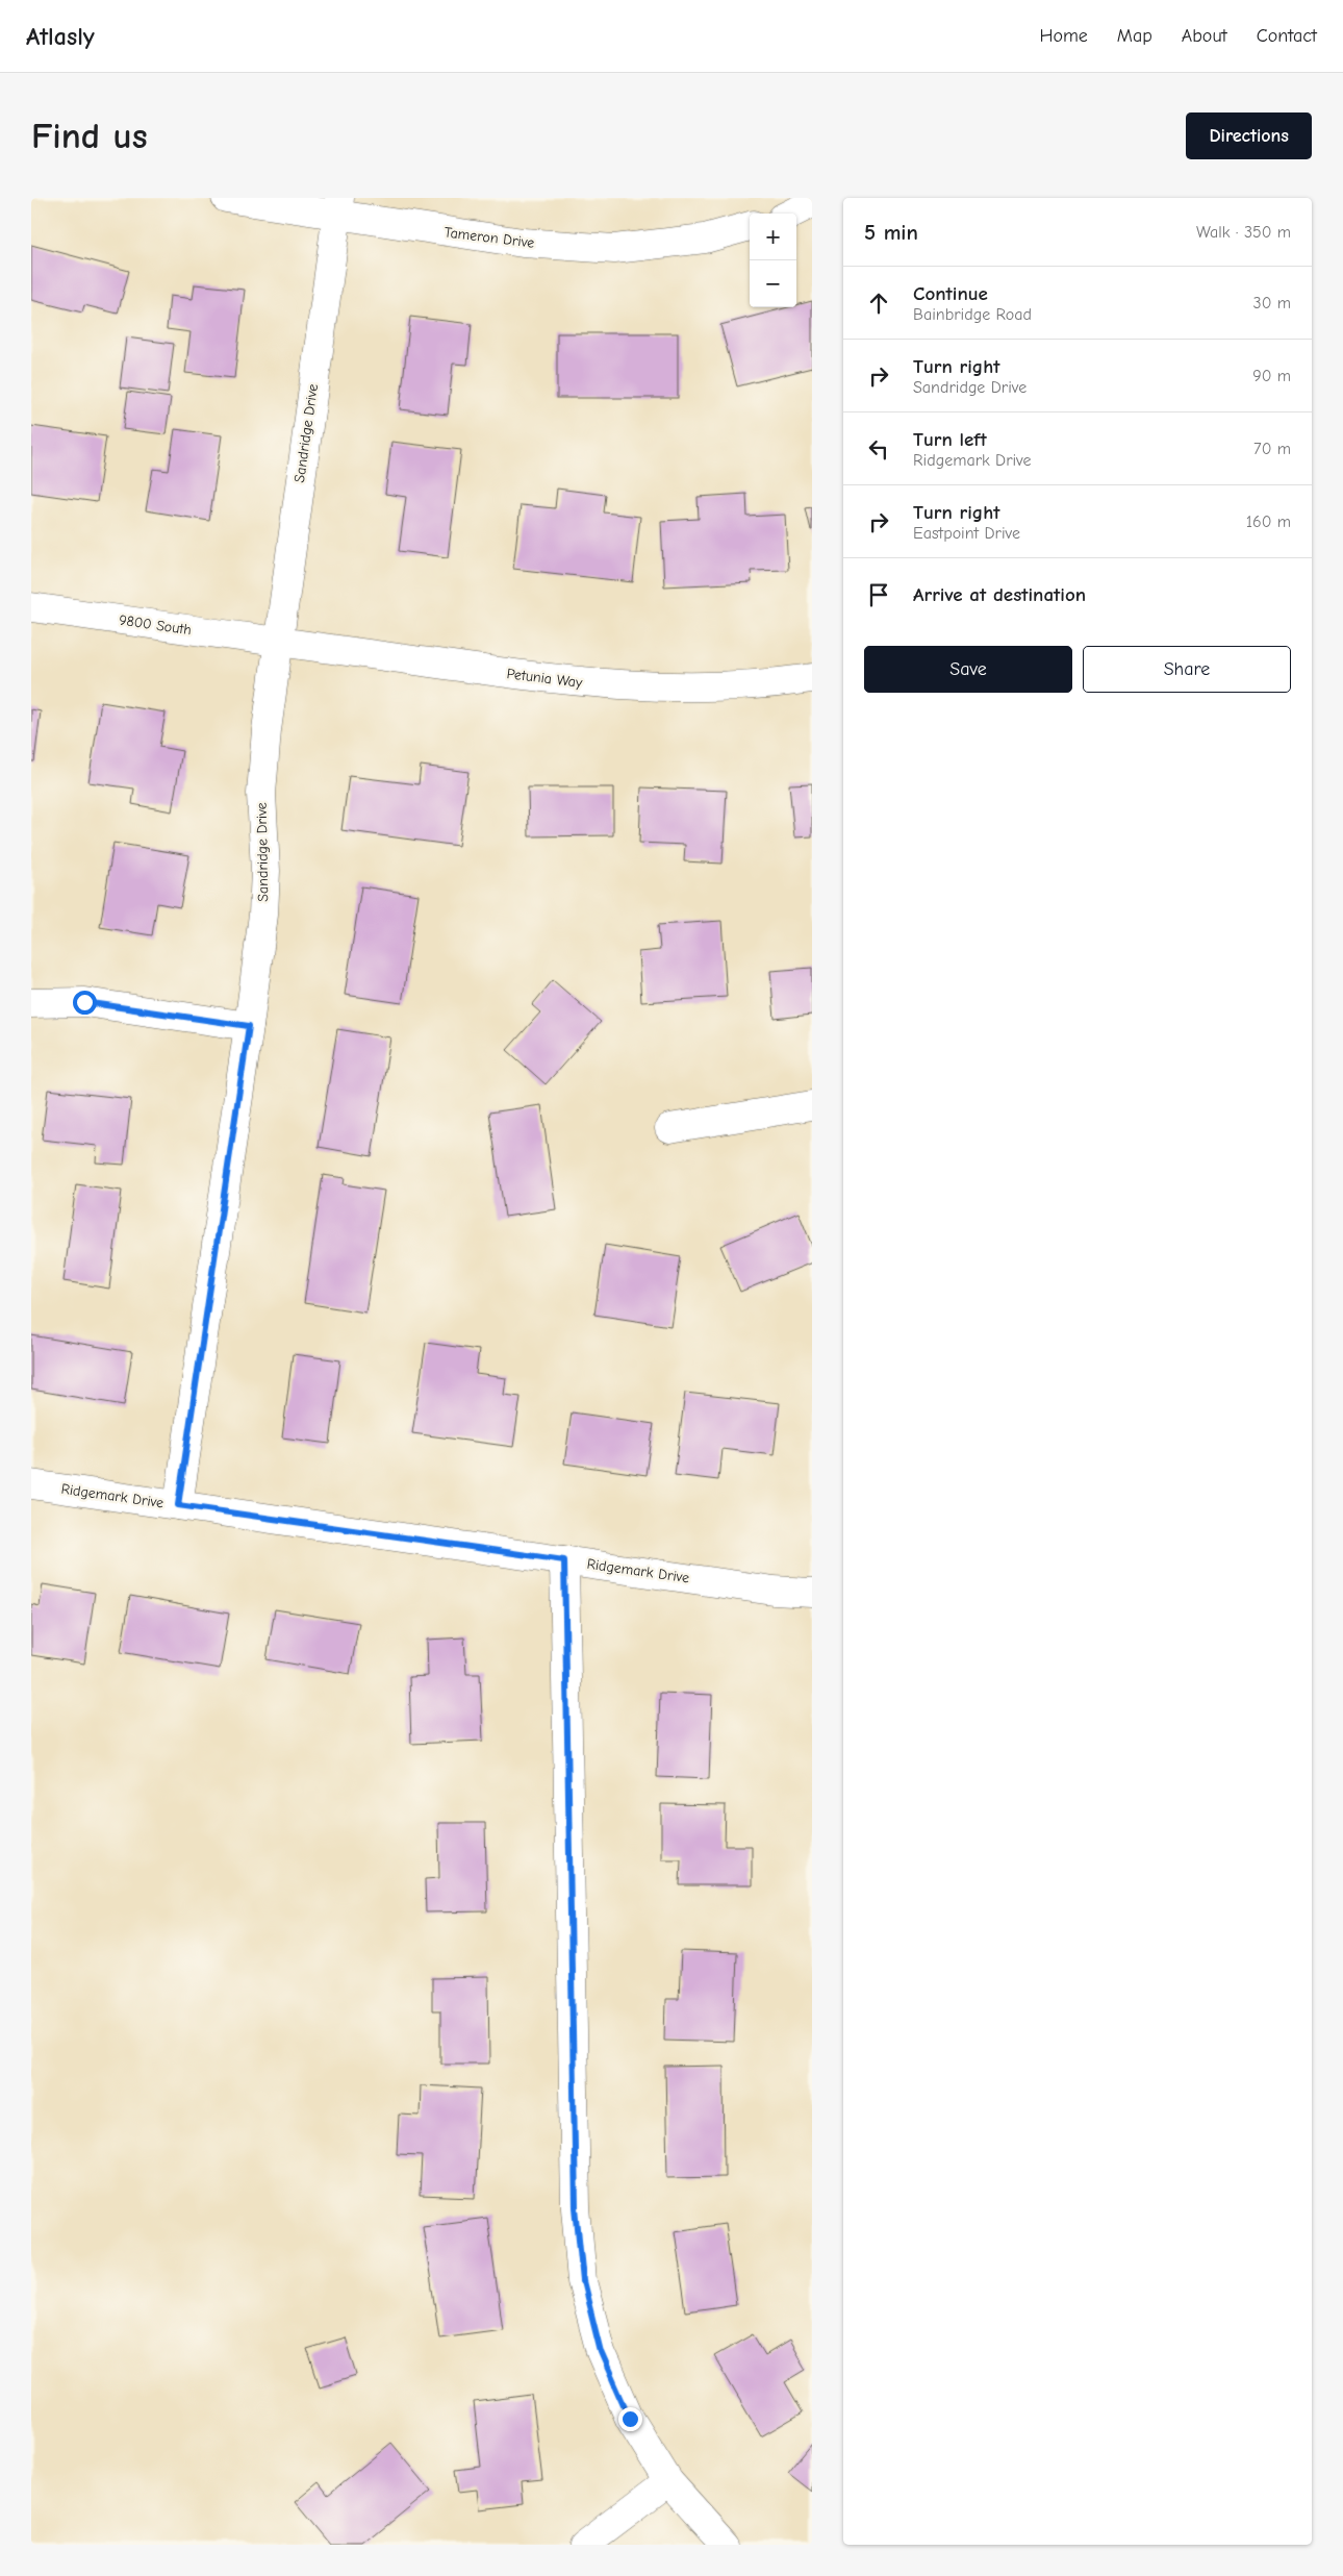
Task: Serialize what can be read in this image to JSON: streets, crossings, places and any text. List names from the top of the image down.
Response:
{
  "streets": {
    "street": [
      "Tameron Drive",
      "Sandridge Drive",
      "9800 South",
      "Petunia Way",
      "Ridgemark Drive"
    ]
  },
  "crossings": [
    ["Tameron Drive", "Sandridge Drive"],
    ["Sandridge Drive", "9800 South"],
    ["Sandridge Drive", "Petunia Way"],
    ["Sandridge Drive", "Ridgemark Drive"],
    ["9800 South", "Petunia Way"]
  ],
  "page": {
    "header": "Atlasly",
    "nav": [
      "Home",
      "Map",
      "About",
      "Contact"
    ],
    "buttons": [
      "Directions",
      ["Save", "Share"]
    ],
    "title": "Find us",
    "heading": ["5 min", "Walk · 350 m"],
    "map_buttons": ["+", "−"],
    "list": [
      ["Continue", "Bainbridge Road", "30 m"],
      ["Turn right", "Sandridge Drive", "90 m"],
      ["Turn left", "Ridgemark Drive", "70 m"],
      ["Turn right", "Eastpoint Drive", "160 m"],
      "Arrive at destination"
    ]
  }
}
